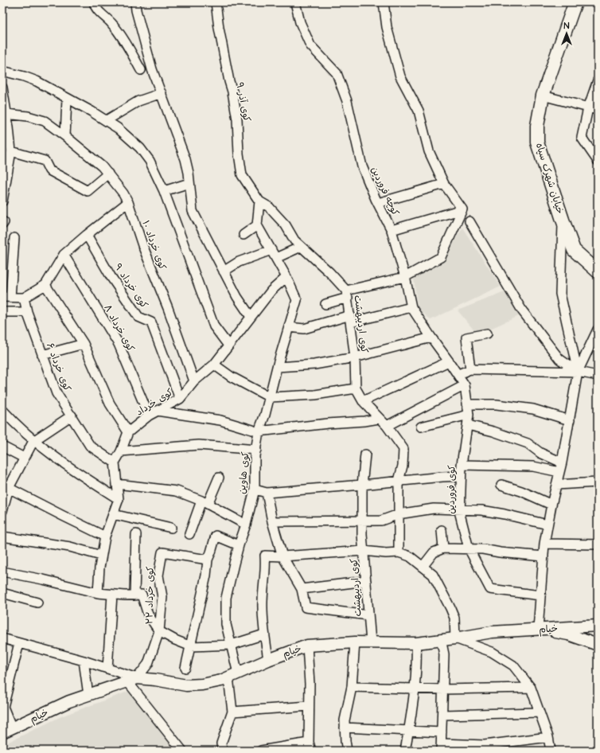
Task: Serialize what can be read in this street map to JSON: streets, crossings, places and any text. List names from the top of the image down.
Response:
{
  "streets": {
    "main road": ["خیابان شهرک سپاه"],
    "street": [
      "کوی آذر ۹",
      "کوچه فروردین",
      "کوی خرداد ۱۰",
      "کوی خرداد ۹",
      "کوی اردیبهشت",
      "کوی خرداد ۸",
      "کوی خرداد ۶",
      "کوی خرداد",
      "کوی هاوین",
      "کوی فروردین",
      "کوی خرداد ۲۲",
      "خیام"
    ]
  },
  "crossings": [
    ["کوی آذر ۹", "کوی اردیبهشت"],
    ["کوچه فروردین", "کوی فروردین"],
    ["کوی خرداد ۱۰", "کوی خرداد"],
    ["کوی خرداد ۹", "کوی خرداد"],
    ["کوی اردیبهشت", "خیام"],
    ["کوی خرداد ۸", "کوی خرداد"],
    ["کوی خرداد", "کوی هاوین"],
    ["کوی هاوین", "خیام"],
    ["کوی خرداد ۲۲", "خیام"]
  ],
  "north": "top"
}
